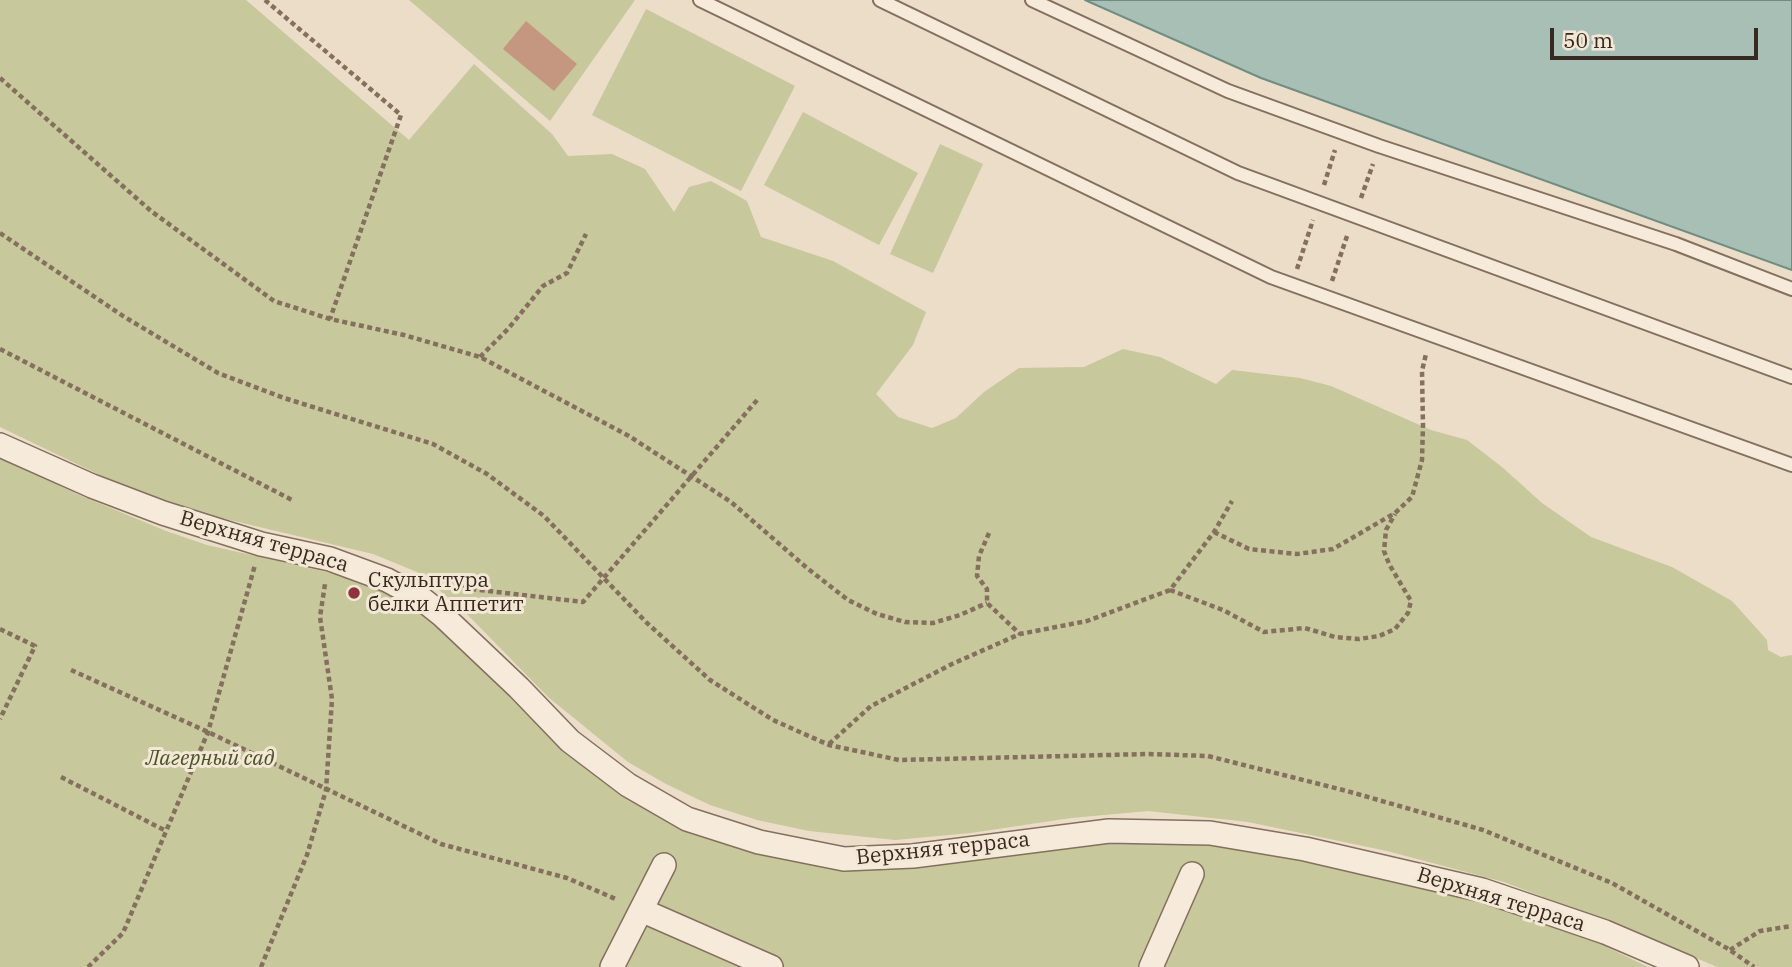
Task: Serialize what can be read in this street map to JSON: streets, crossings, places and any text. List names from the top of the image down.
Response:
{
  "streets": {
    "street": ["Верхняя терраса"]
  },
  "parks": ["Лагерный сад"],
  "places": ["Скульптура белки Аппетит"],
  "scale_bar": "50 m"
}
